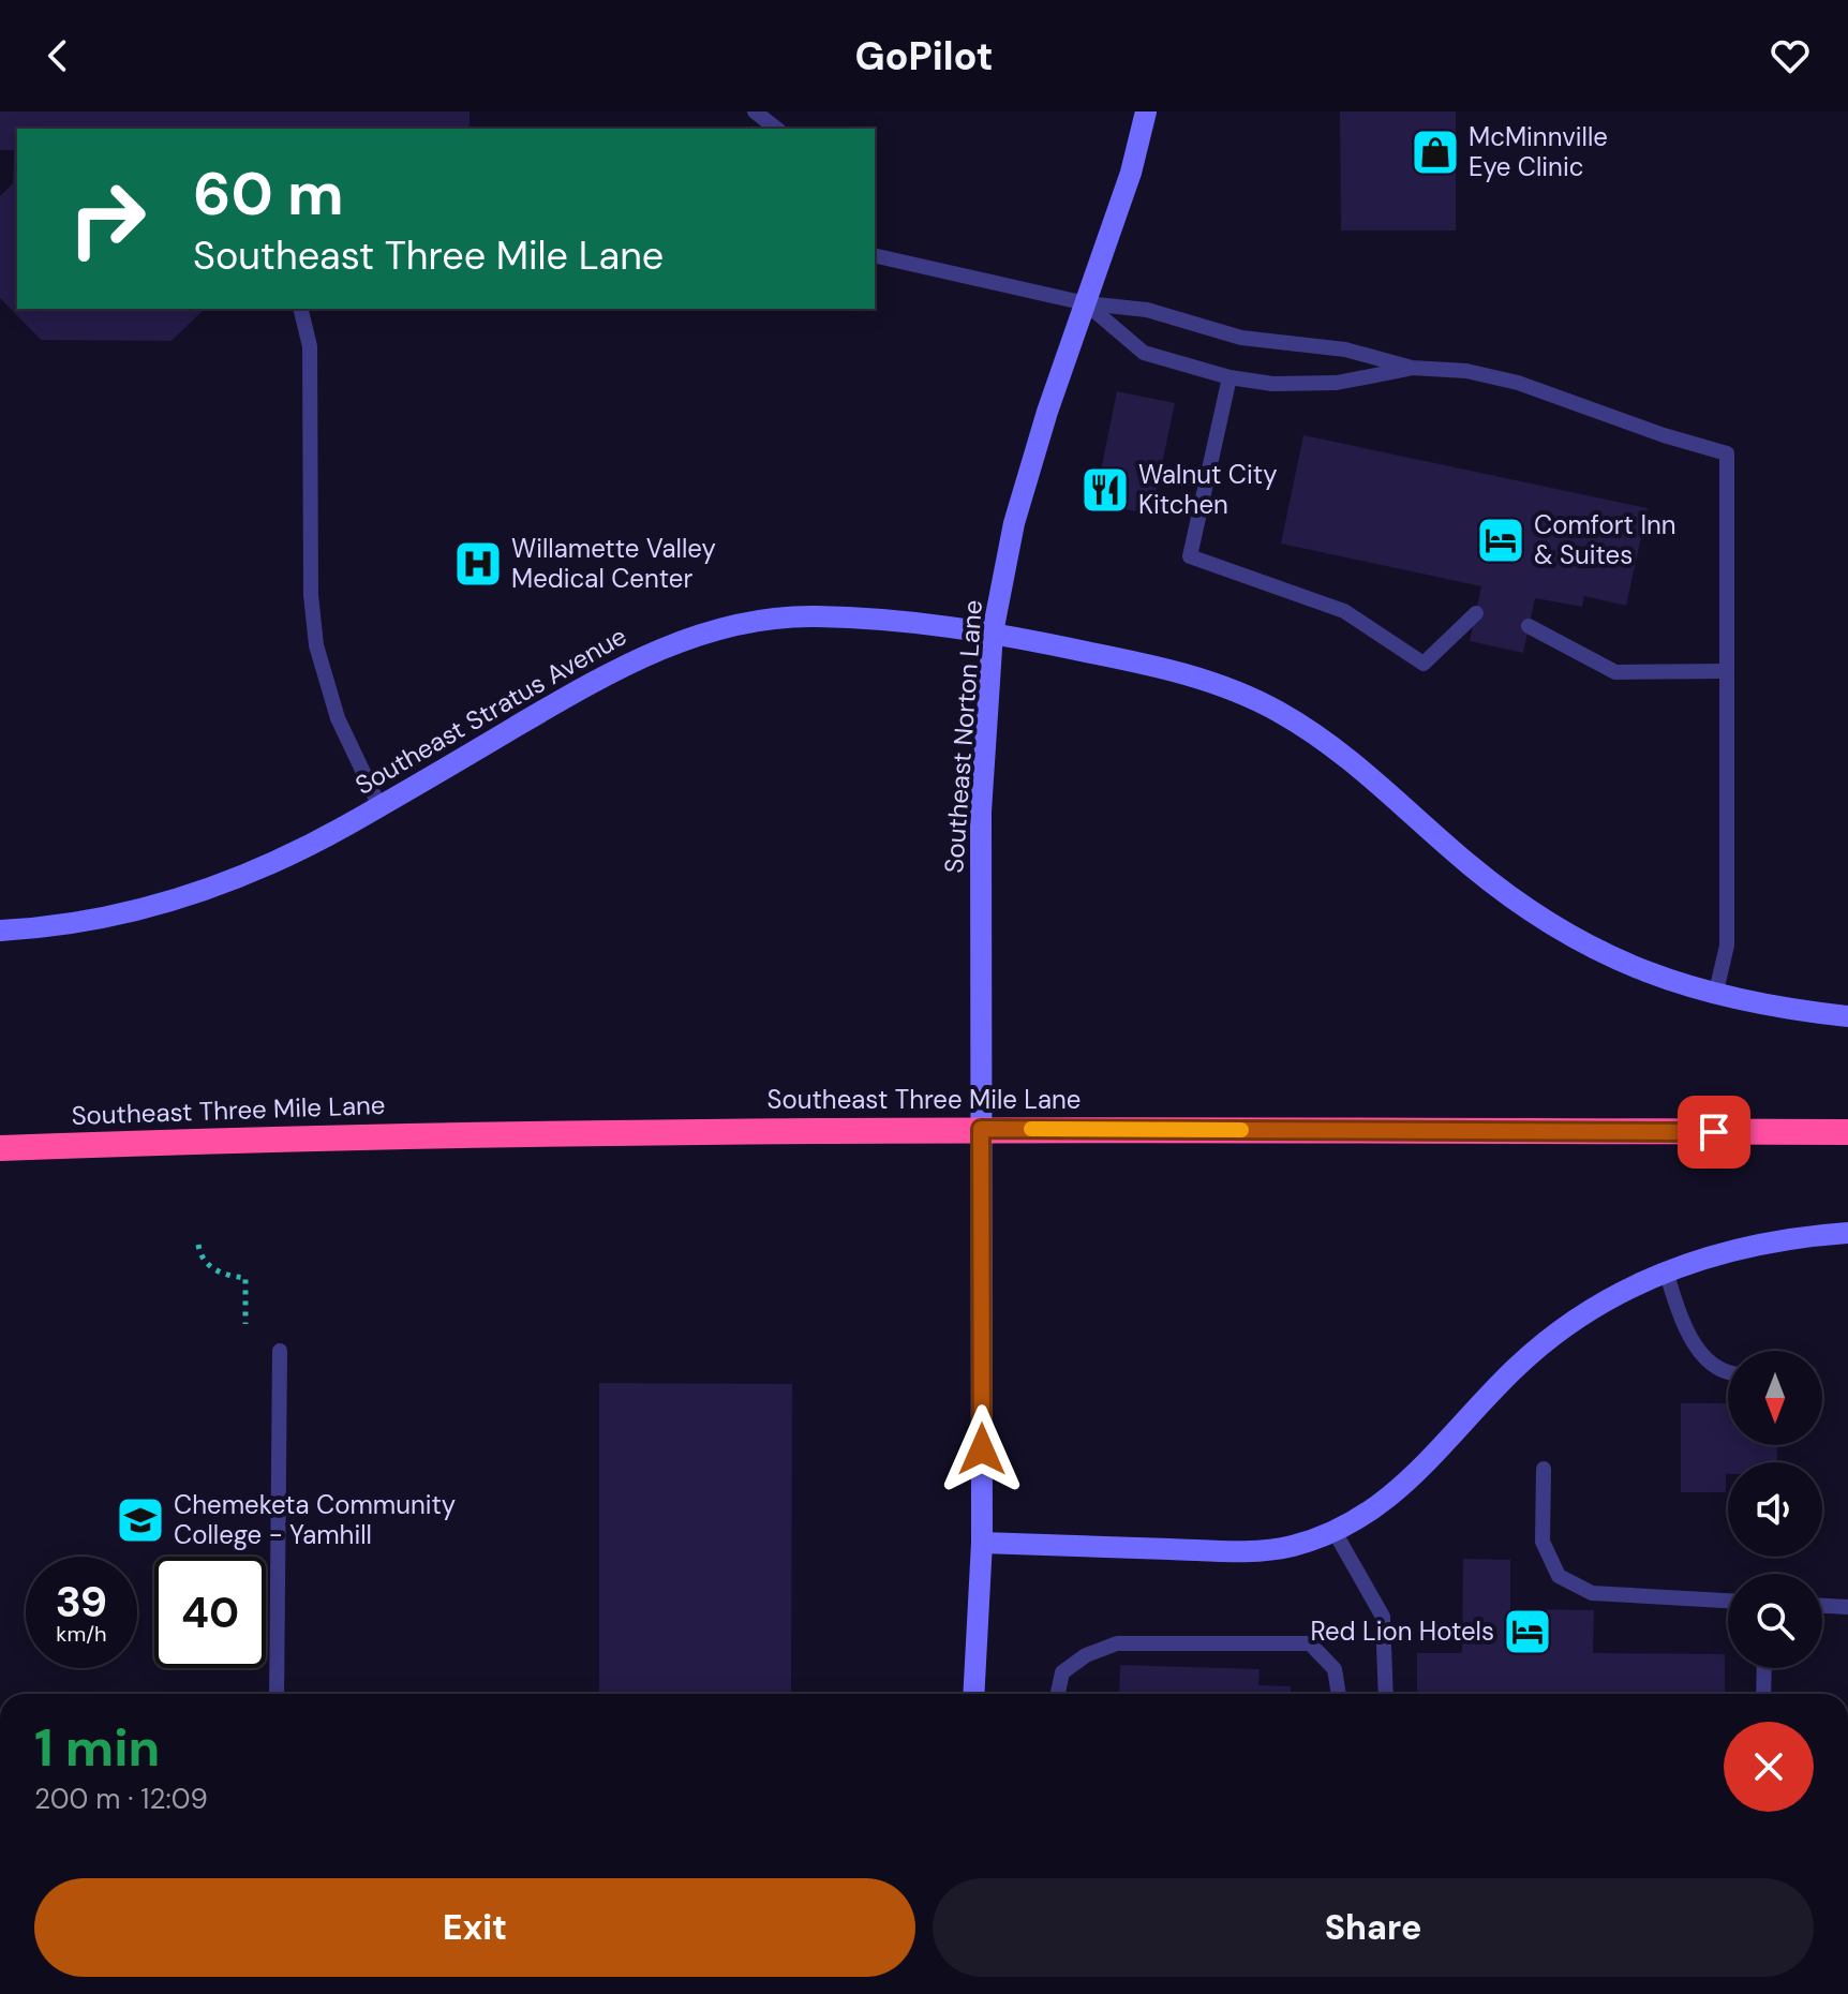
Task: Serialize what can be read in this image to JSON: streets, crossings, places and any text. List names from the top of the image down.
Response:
{
  "streets": {
    "highway": ["Southeast Three Mile Lane"],
    "street": ["Southeast Stratus Avenue", "Southeast Norton Lane"]
  },
  "crossings": [
    ["Southeast Stratus Avenue", "Southeast Norton Lane"],
    ["Southeast Norton Lane", "Southeast Three Mile Lane"]
  ],
  "places": {
    "shop": ["McMinnville Eye Clinic"],
    "restaurant": ["Walnut City Kitchen"],
    "hotel": ["Comfort Inn & Suites", "Red Lion Hotels"],
    "hospital": ["Willamette Valley Medical Center"],
    "school or university": ["Chemeketa Community College - Yamhill"]
  },
  "north": "bottom",
  "page": {
    "header": "GoPilot",
    "turn": ["60 m", "Southeast Three Mile Lane"],
    "speed": "39 km/h",
    "limit": "40",
    "heading": ["1 min", "200 m · 12:09"],
    "buttons": ["Exit", "Share"]
  }
}
